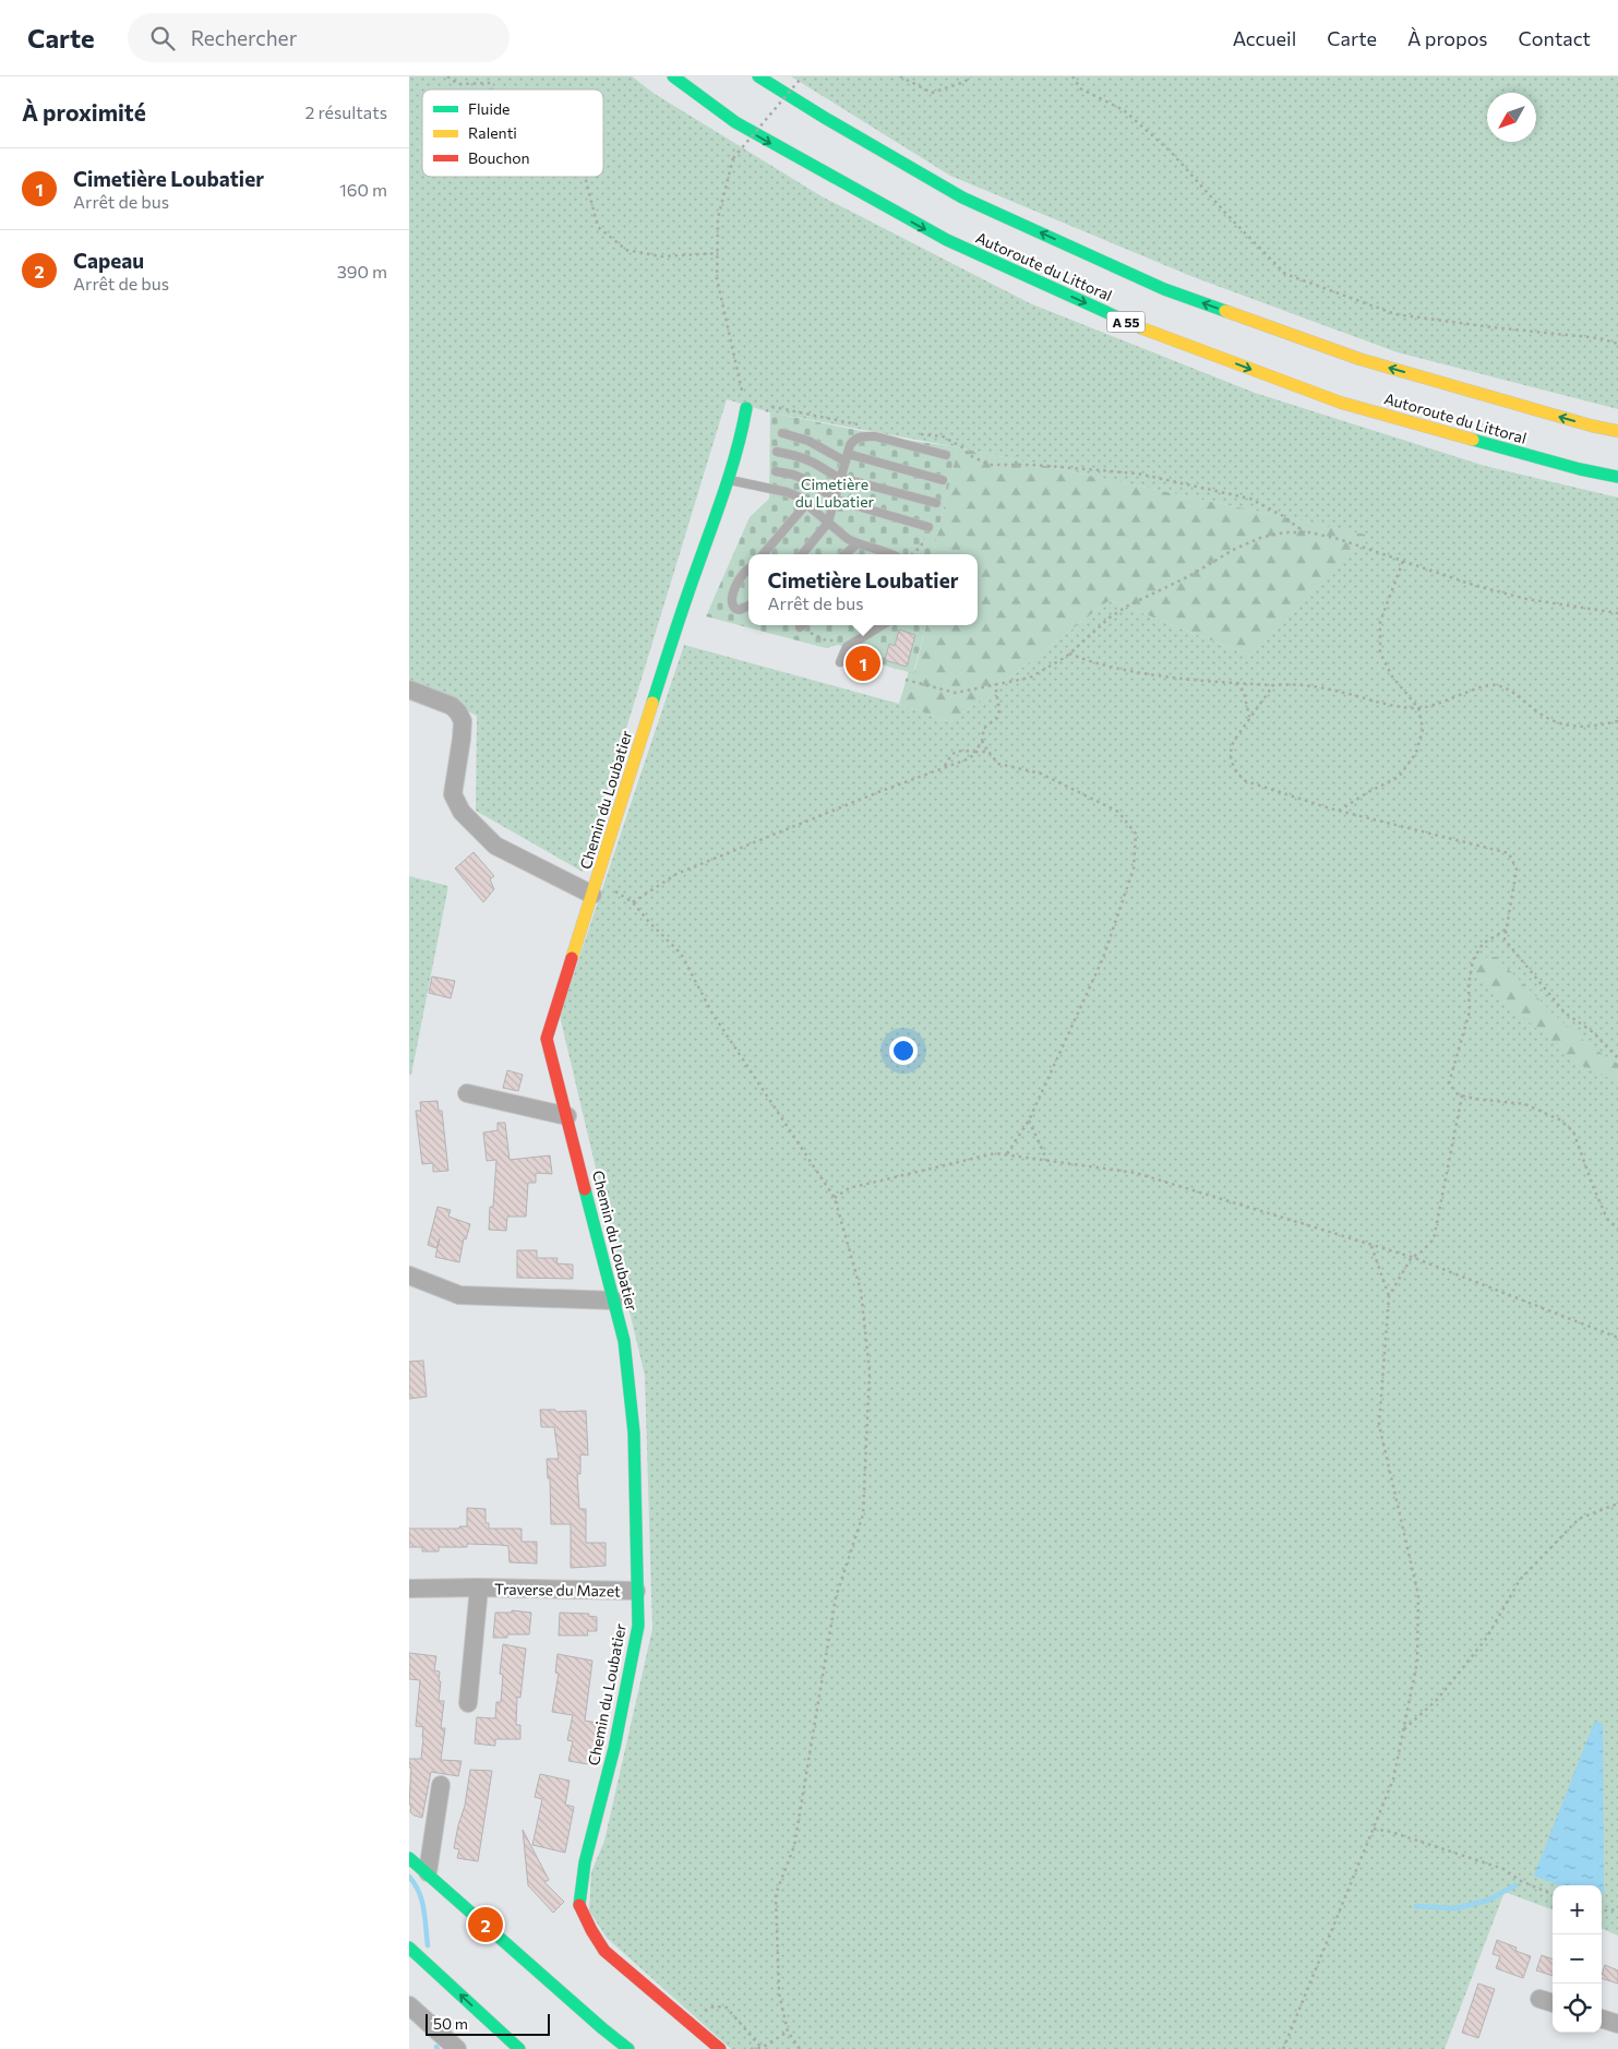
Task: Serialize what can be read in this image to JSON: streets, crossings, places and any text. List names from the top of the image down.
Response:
{
  "streets": {
    "main road": ["Autoroute du Littoral", "A 55", "Chemin du Loubatier"],
    "street": ["Traverse du Mazet"]
  },
  "crossings": [
    ["Chemin du Loubatier", "Traverse du Mazet"]
  ],
  "parks": ["Cimetière du Lubatier"],
  "legend": ["Fluide", "Ralenti", "Bouchon"],
  "scale_bar": "50 m",
  "north": "bottom left",
  "page": {
    "header": "Carte",
    "search": "Rechercher",
    "nav": [
      "Accueil",
      "Carte",
      "À propos",
      "Contact"
    ],
    "heading": ["À proximité", "2 résultats"],
    "list": [
      {
        "mark": "1",
        "name": "Cimetière Loubatier",
        "note": "Arrêt de bus",
        "value": "160 m"
      },
      {
        "mark": "2",
        "name": "Capeau",
        "note": "Arrêt de bus",
        "value": "390 m"
      }
    ],
    "popup": ["Cimetière Loubatier", "Arrêt de bus"],
    "pins": ["1", "2"],
    "map_buttons": ["+", "−"],
    "scale": "50 m"
  }
}
